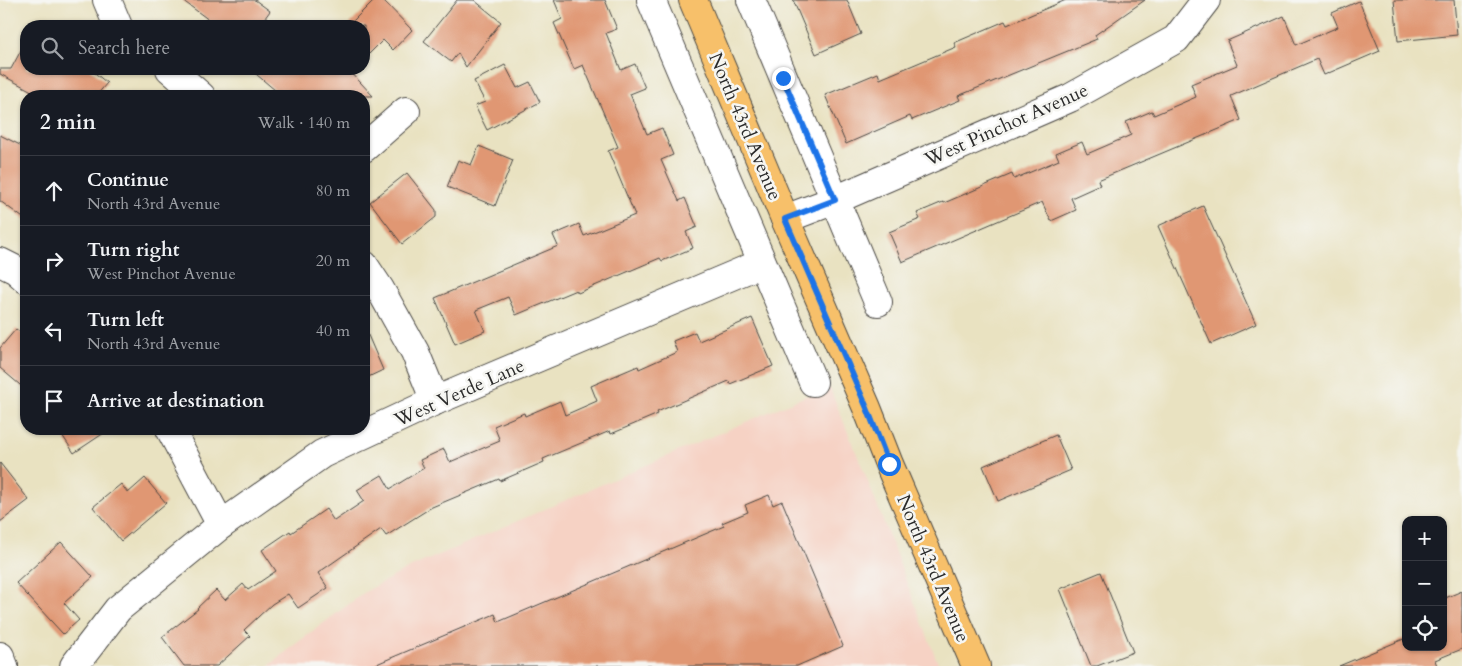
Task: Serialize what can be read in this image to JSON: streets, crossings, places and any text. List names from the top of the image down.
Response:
{
  "streets": {
    "main road": ["North 43rd Avenue"],
    "street": ["West Pinchot Avenue", "West Verde Lane"]
  },
  "crossings": [
    ["West Pinchot Avenue", "North 43rd Avenue"],
    ["North 43rd Avenue", "West Verde Lane"]
  ],
  "page": {
    "search": "Search here",
    "heading": ["2 min", "Walk · 140 m"],
    "list": [
      ["Continue", "North 43rd Avenue", "80 m"],
      ["Turn right", "West Pinchot Avenue", "20 m"],
      ["Turn left", "North 43rd Avenue", "40 m"],
      "Arrive at destination"
    ],
    "map_buttons": ["+", "−"]
  }
}
